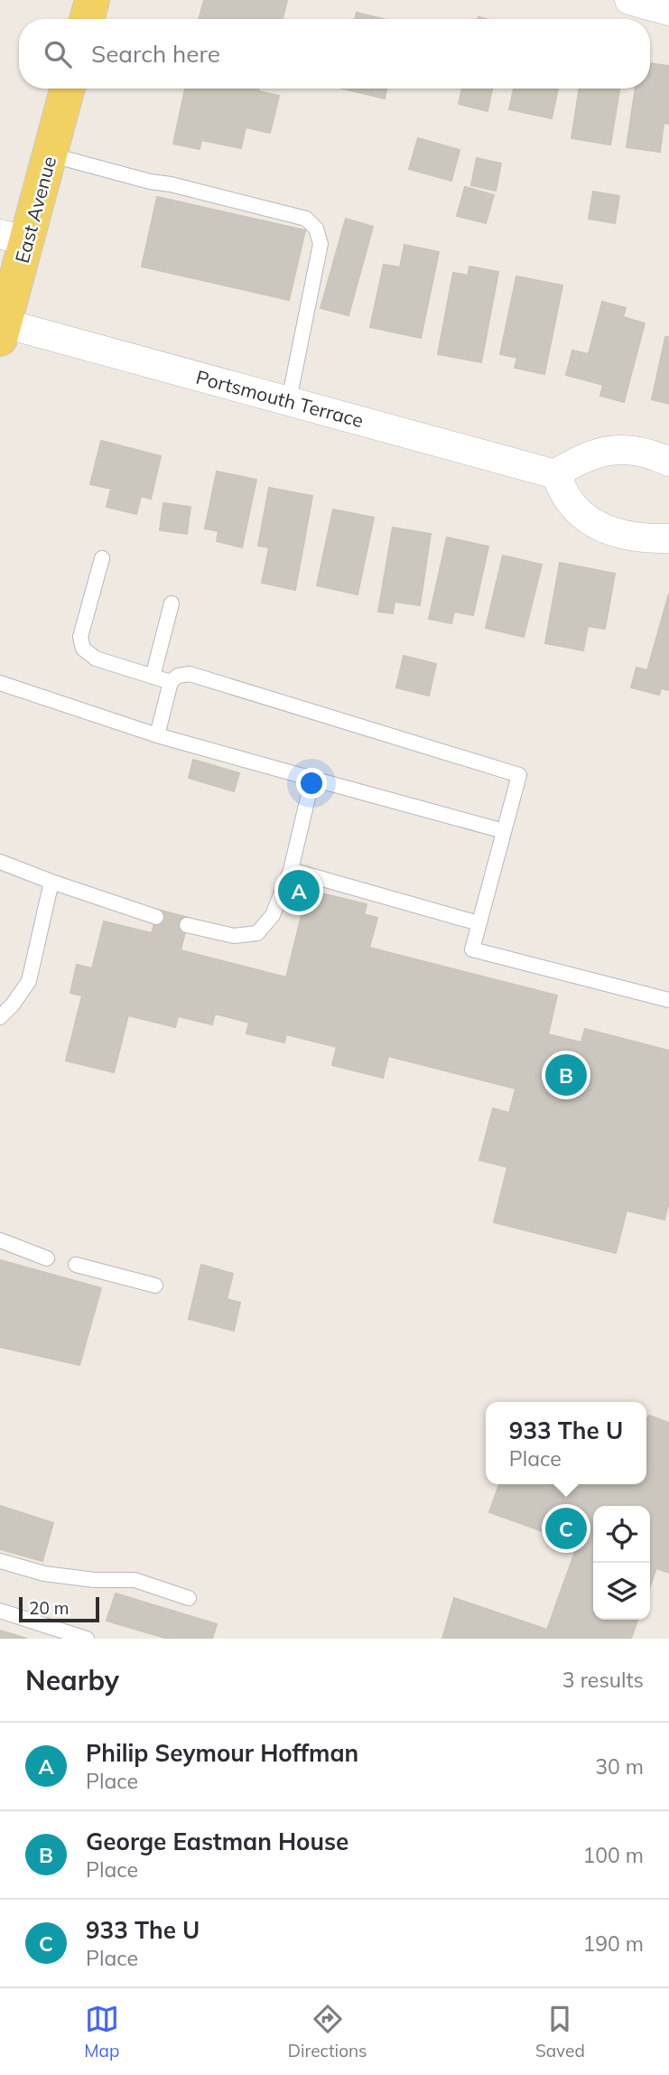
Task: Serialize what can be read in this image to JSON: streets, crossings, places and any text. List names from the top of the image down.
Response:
{
  "streets": {
    "main road": ["East Avenue"],
    "street": ["Portsmouth Terrace"]
  },
  "crossings": [
    ["East Avenue", "Portsmouth Terrace"]
  ],
  "scale_bar": "20 m",
  "page": {
    "search": "Search here",
    "pins": ["A", "B", "C"],
    "popup": ["933 The U", "Place"],
    "scale": "20 m",
    "heading": ["Nearby", "3 results"],
    "list": [
      {
        "mark": "A",
        "name": "Philip Seymour Hoffman",
        "note": "Place",
        "value": "30 m"
      },
      {
        "mark": "B",
        "name": "George Eastman House",
        "note": "Place",
        "value": "100 m"
      },
      {
        "mark": "C",
        "name": "933 The U",
        "note": "Place",
        "value": "190 m"
      }
    ],
    "nav": ["Map", "Directions", "Saved"]
  }
}
